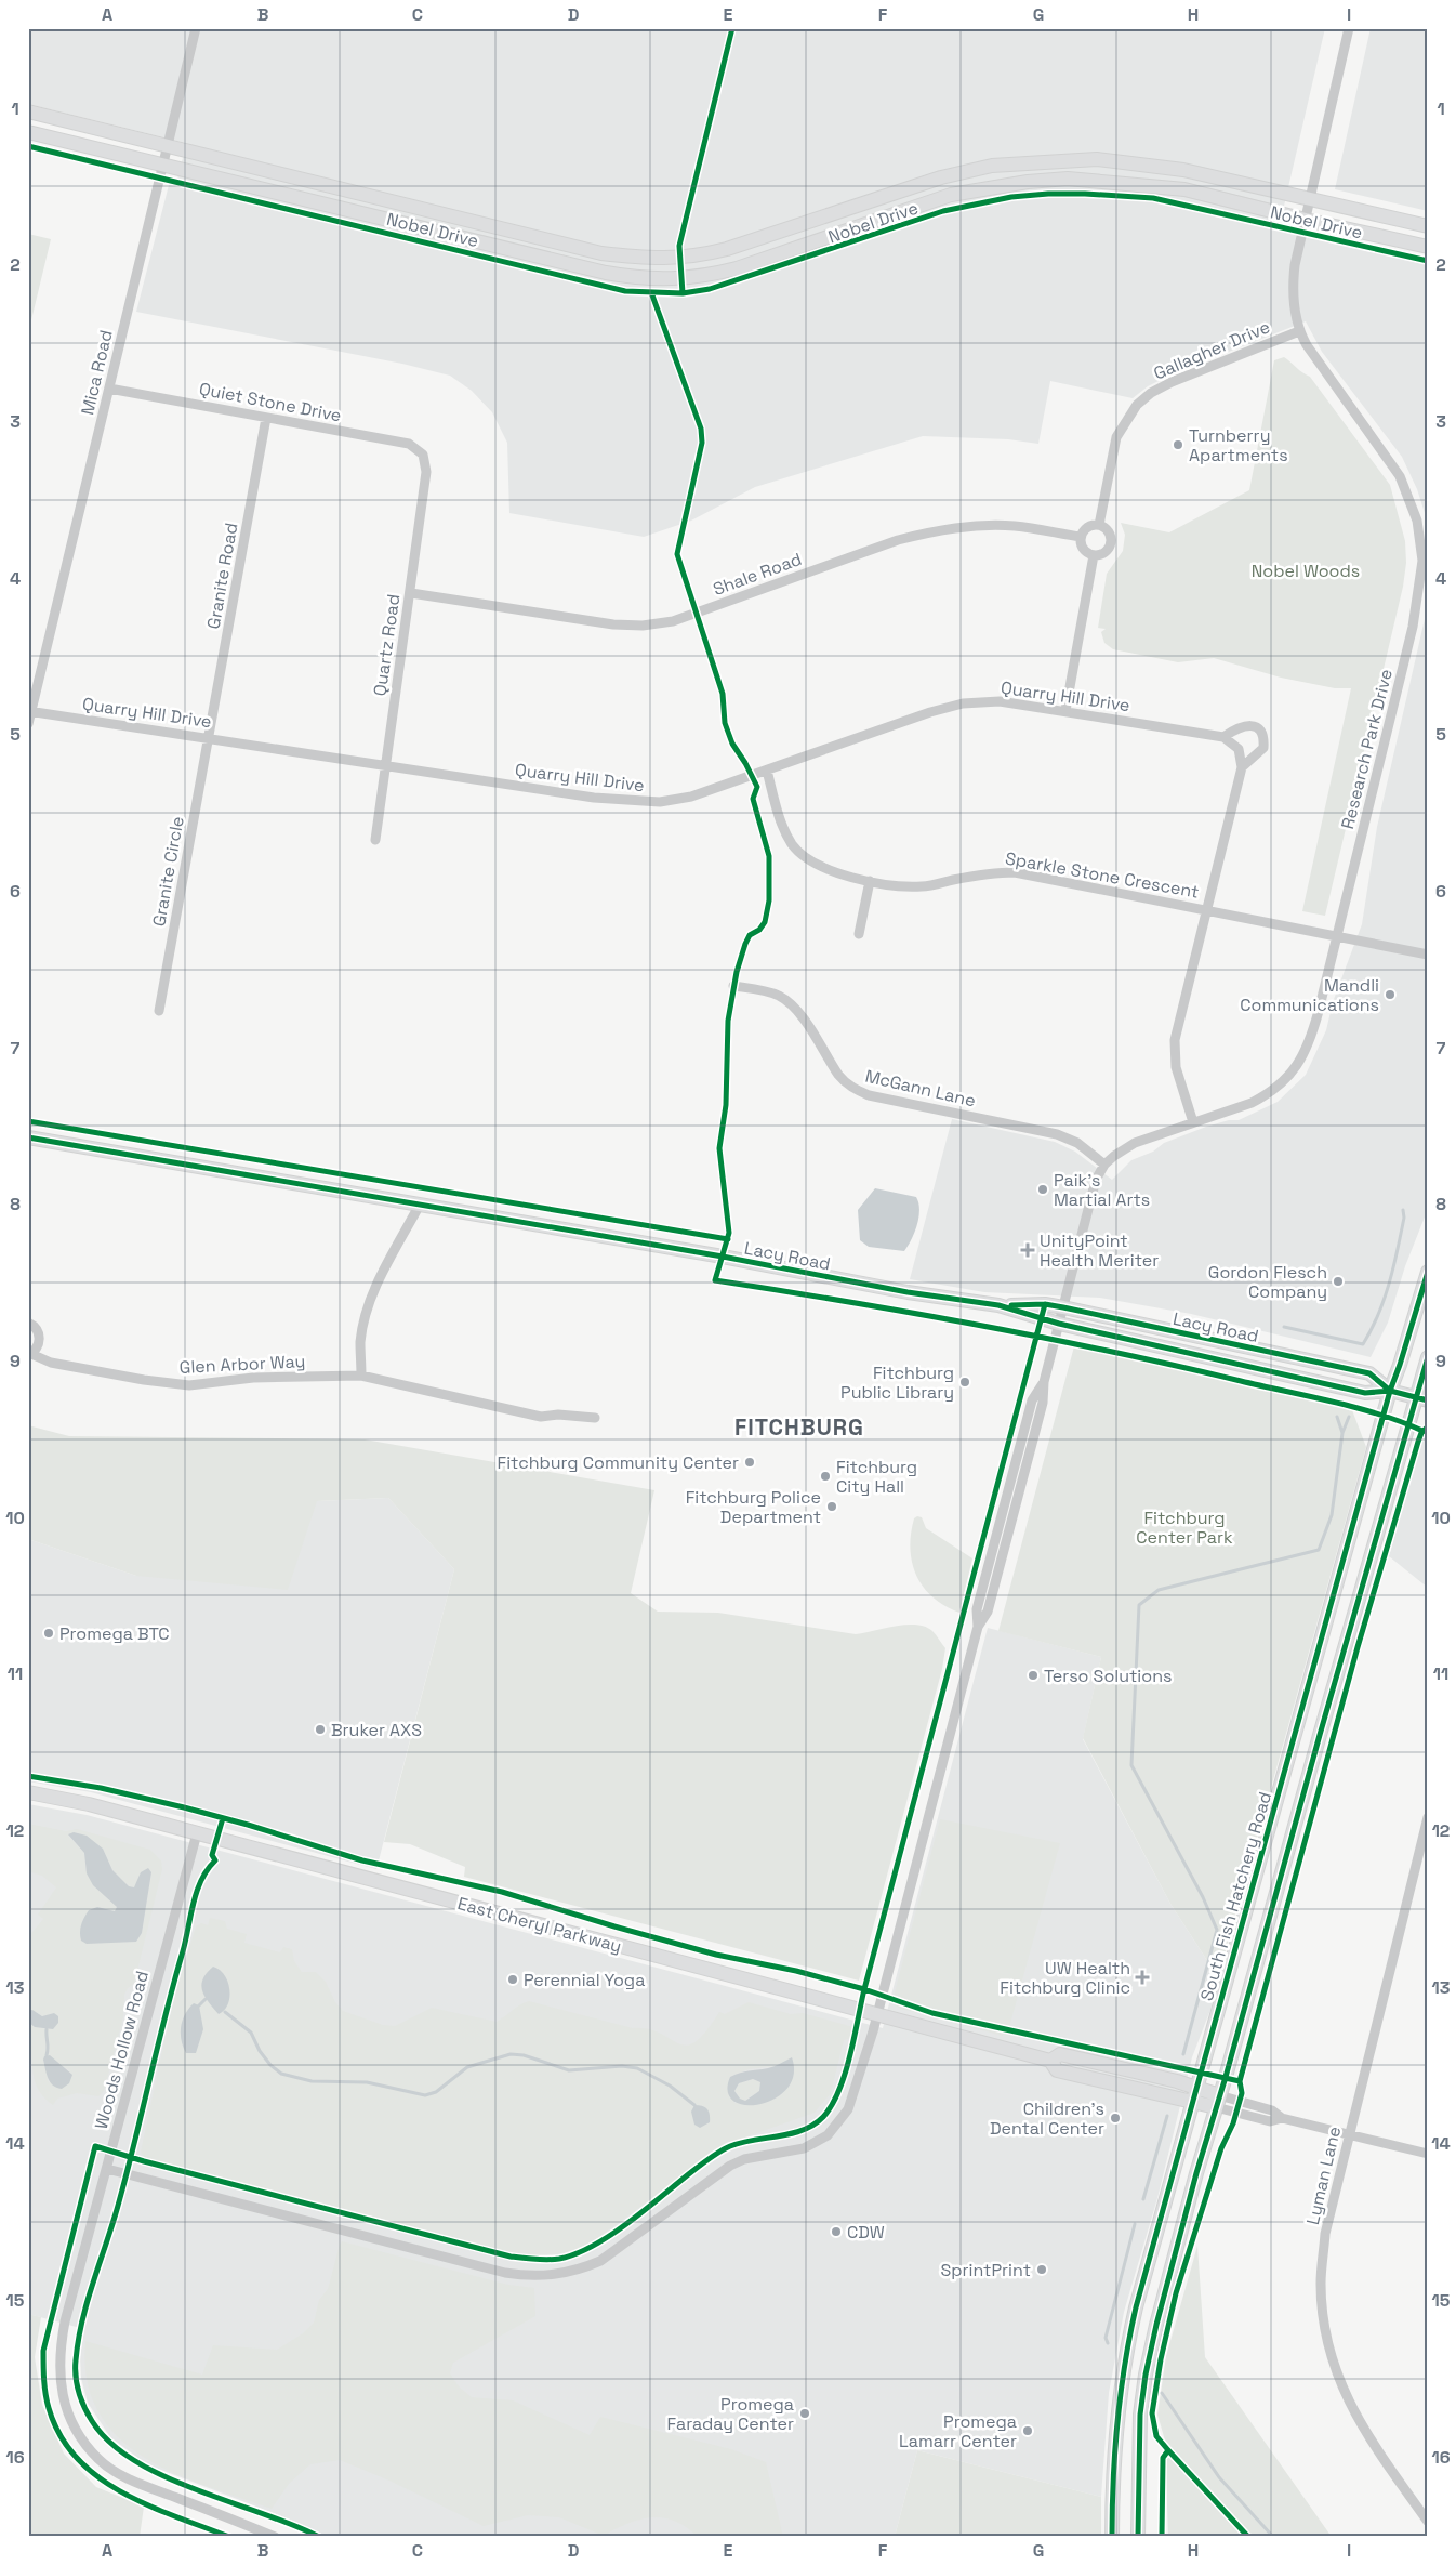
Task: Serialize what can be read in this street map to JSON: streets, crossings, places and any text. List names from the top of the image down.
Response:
{
  "streets": {
    "main road": [
      "Nobel Drive",
      "Lacy Road",
      "South Fish Hatchery Road",
      "East Cheryl Parkway"
    ],
    "street": [
      "Gallagher Drive",
      "Mica Road",
      "Quiet Stone Drive",
      "Shale Road",
      "Granite Road",
      "Quartz Road",
      "Quarry Hill Drive",
      "Research Park Drive",
      "Granite Circle",
      "Sparkle Stone Crescent",
      "McGann Lane",
      "Glen Arbor Way",
      "Woods Hollow Road",
      "Lyman Lane"
    ]
  },
  "crossings": [
    ["Nobel Drive", "Mica Road"],
    ["Nobel Drive", "Research Park Drive"],
    ["Gallagher Drive", "Shale Road"],
    ["Gallagher Drive", "Research Park Drive"],
    ["Mica Road", "Quiet Stone Drive"],
    ["Mica Road", "Quarry Hill Drive"],
    ["Quiet Stone Drive", "Granite Road"],
    ["Quiet Stone Drive", "Quartz Road"],
    ["Shale Road", "Quartz Road"],
    ["Granite Road", "Quarry Hill Drive"],
    ["Granite Road", "Granite Circle"],
    ["Quartz Road", "Quarry Hill Drive"],
    ["Quarry Hill Drive", "Granite Circle"],
    ["Quarry Hill Drive", "Sparkle Stone Crescent"],
    ["Research Park Drive", "Sparkle Stone Crescent"],
    ["Research Park Drive", "McGann Lane"],
    ["Research Park Drive", "Lacy Road"],
    ["Research Park Drive", "East Cheryl Parkway"],
    ["Research Park Drive", "Woods Hollow Road"],
    ["Lacy Road", "South Fish Hatchery Road"],
    ["South Fish Hatchery Road", "East Cheryl Parkway"],
    ["East Cheryl Parkway", "Woods Hollow Road"]
  ],
  "districts": ["FITCHBURG"],
  "parks": ["Nobel Woods", "Fitchburg Center Park"],
  "places": {
    "other": [
      "Turnberry Apartments",
      "Mandli Communications",
      "Paik's Martial Arts",
      "Gordon Flesch Company",
      "Fitchburg Public Library",
      "Fitchburg Community Center",
      "Fitchburg City Hall",
      "Fitchburg Police Department",
      "Promega BTC",
      "Terso Solutions",
      "Bruker AXS",
      "Perennial Yoga",
      "Children's Dental Center",
      "CDW",
      "SprintPrint",
      "Promega Faraday Center",
      "Promega Lamarr Center"
    ],
    "health": ["UnityPoint Health Meriter", "UW Health Fitchburg Clinic"]
  },
  "grid": {
    "columns": [
      "A",
      "B",
      "C",
      "D",
      "E",
      "F",
      "G",
      "H",
      "I"
    ],
    "rows": [
      "1",
      "2",
      "3",
      "4",
      "5",
      "6",
      "7",
      "8",
      "9",
      "10",
      "11",
      "12",
      "13",
      "14",
      "15",
      "16"
    ]
  }
}
